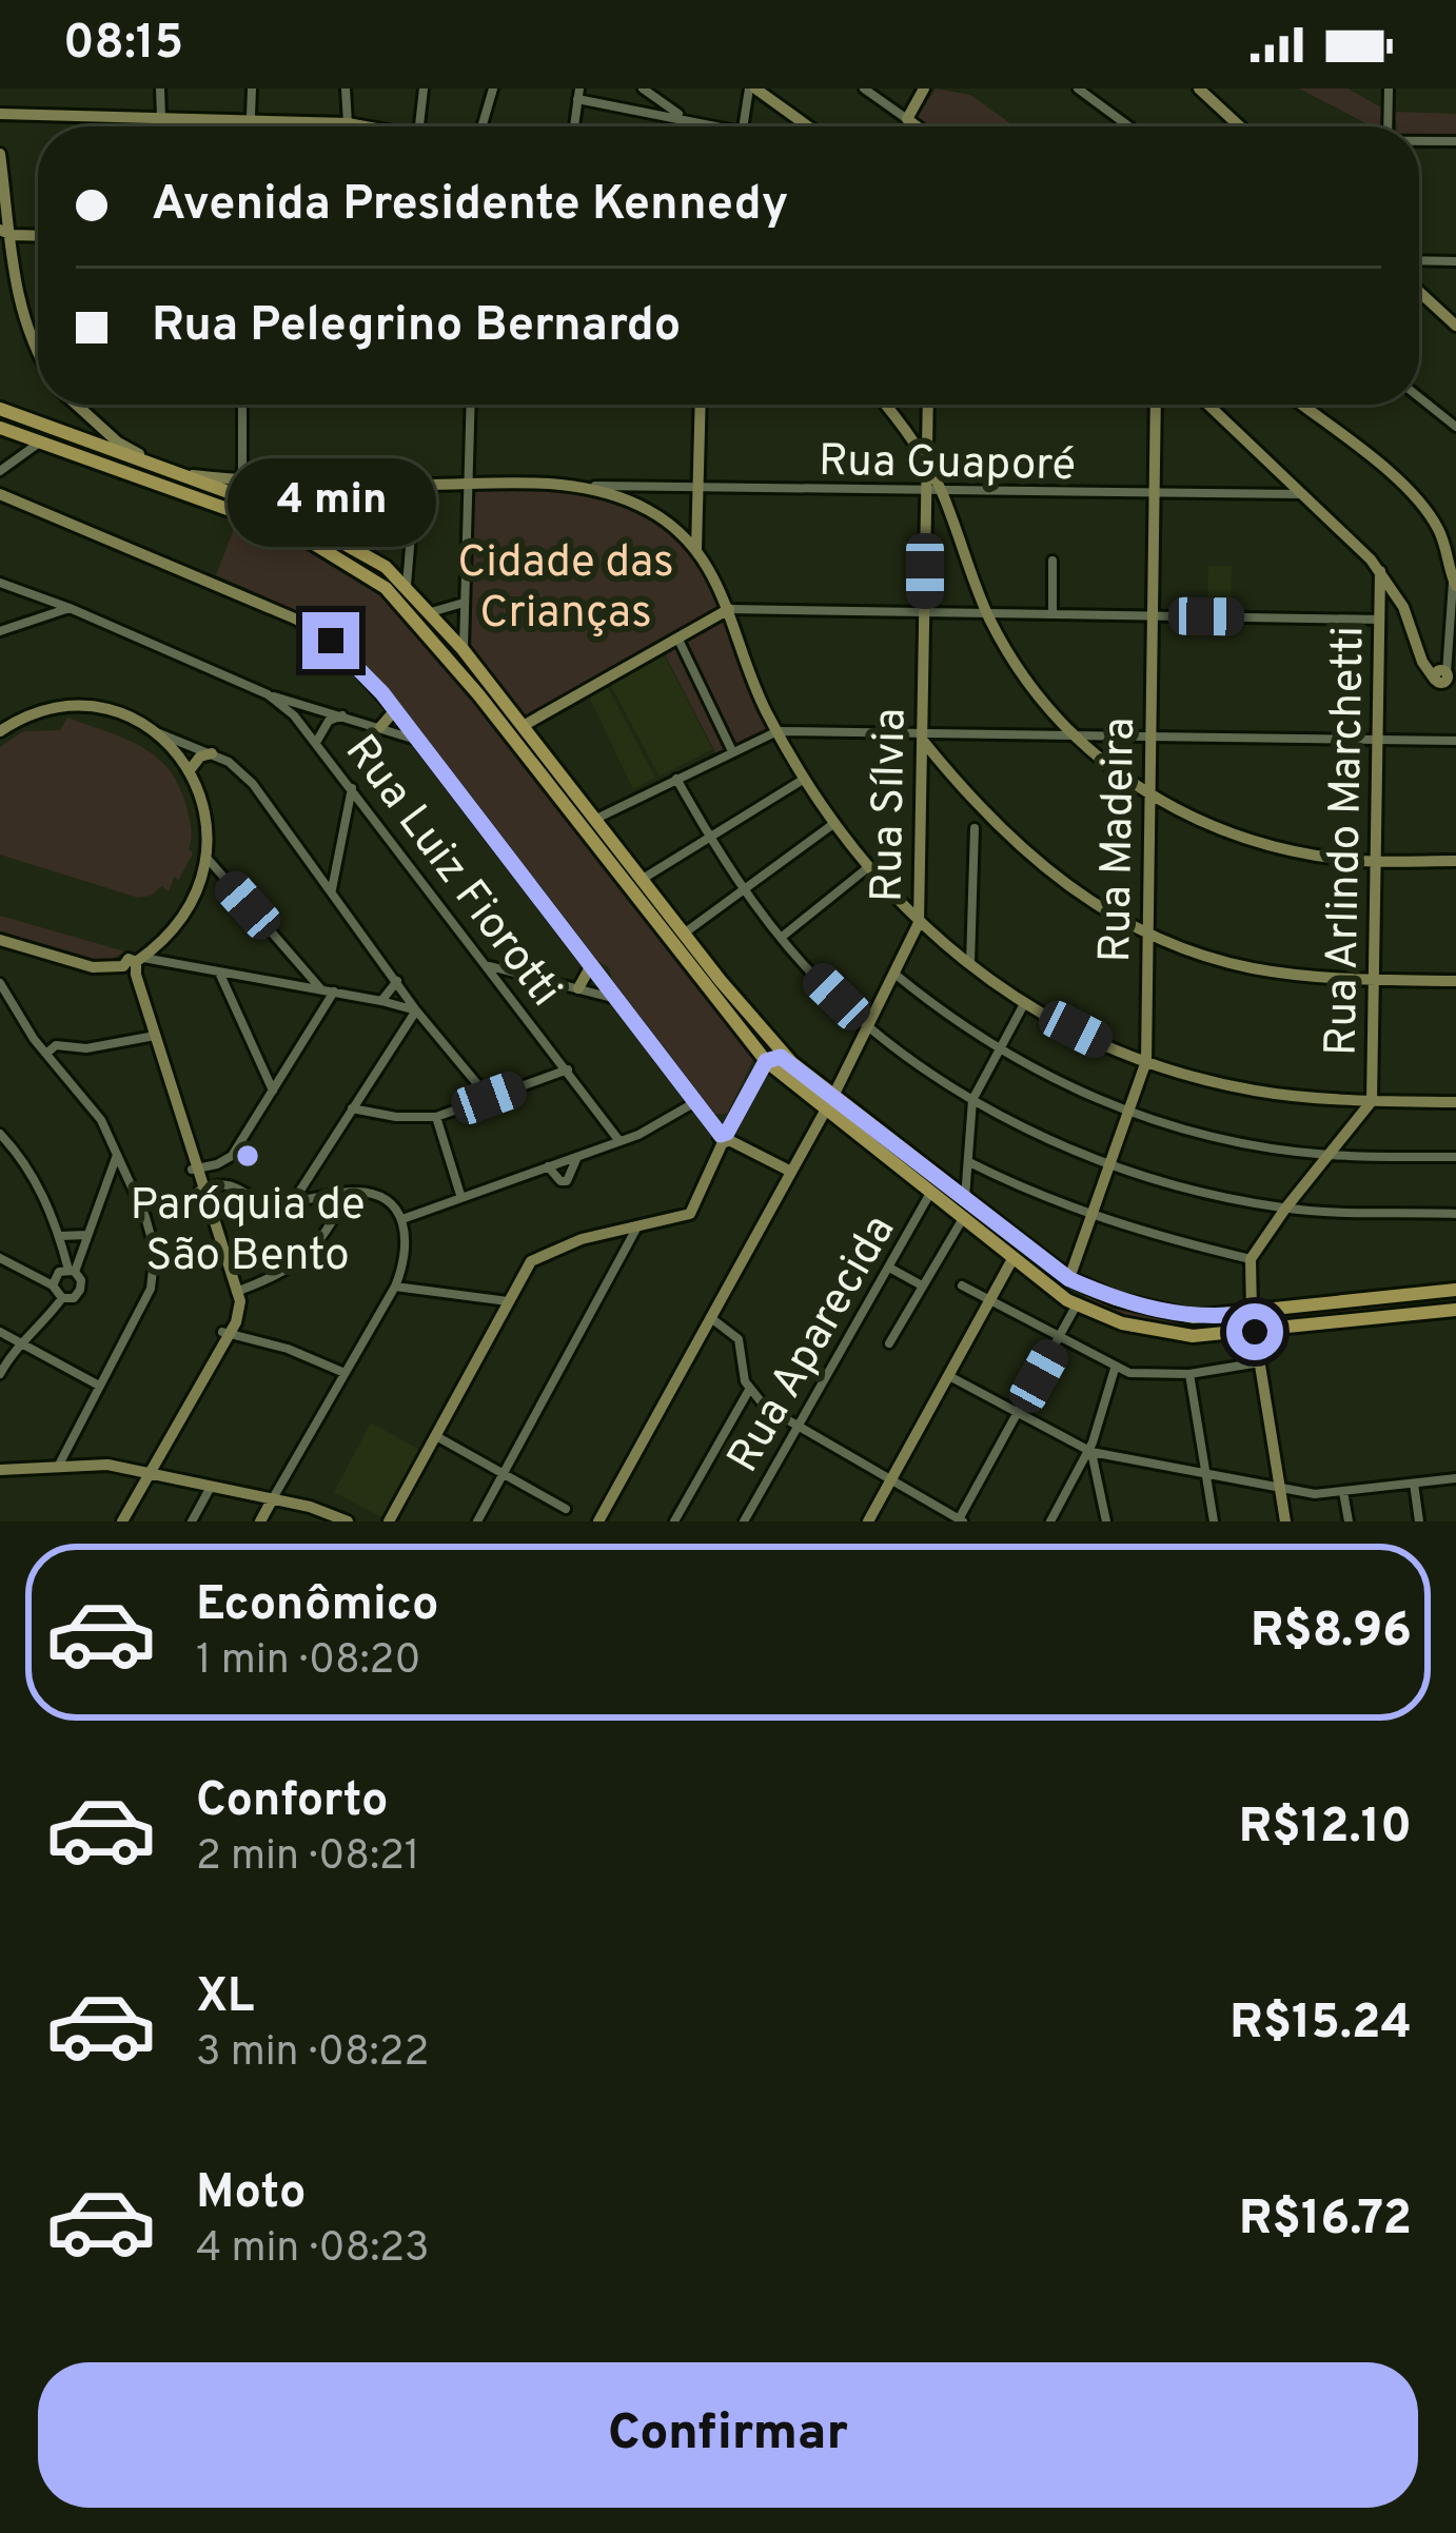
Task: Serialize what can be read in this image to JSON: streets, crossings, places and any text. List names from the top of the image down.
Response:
{
  "streets": {
    "street": [
      "Rua Guaporé",
      "Rua Sílvia",
      "Rua Madeira",
      "Rua Arlindo Marchetti",
      "Rua Luiz Fiorotti",
      "Rua Aparecida"
    ]
  },
  "crossings": [
    ["Rua Guaporé", "Rua Sílvia"],
    ["Rua Guaporé", "Rua Madeira"]
  ],
  "parks": ["Cidade das Crianças"],
  "places": ["Paróquia de São Bento"],
  "page": {
    "status": "08:15",
    "banner": ["Avenida Presidente Kennedy", "Rua Pelegrino Bernardo"],
    "bubble": "4 min",
    "list": [
      {
        "name": "Econômico",
        "note": "1 min · 08:20",
        "value": "R$8.96"
      },
      {
        "name": "Conforto",
        "note": "2 min · 08:21",
        "value": "R$12.10"
      },
      {
        "name": "XL",
        "note": "3 min · 08:22",
        "value": "R$15.24"
      },
      {
        "name": "Moto",
        "note": "4 min · 08:23",
        "value": "R$16.72"
      }
    ],
    "buttons": "Confirmar"
  }
}
